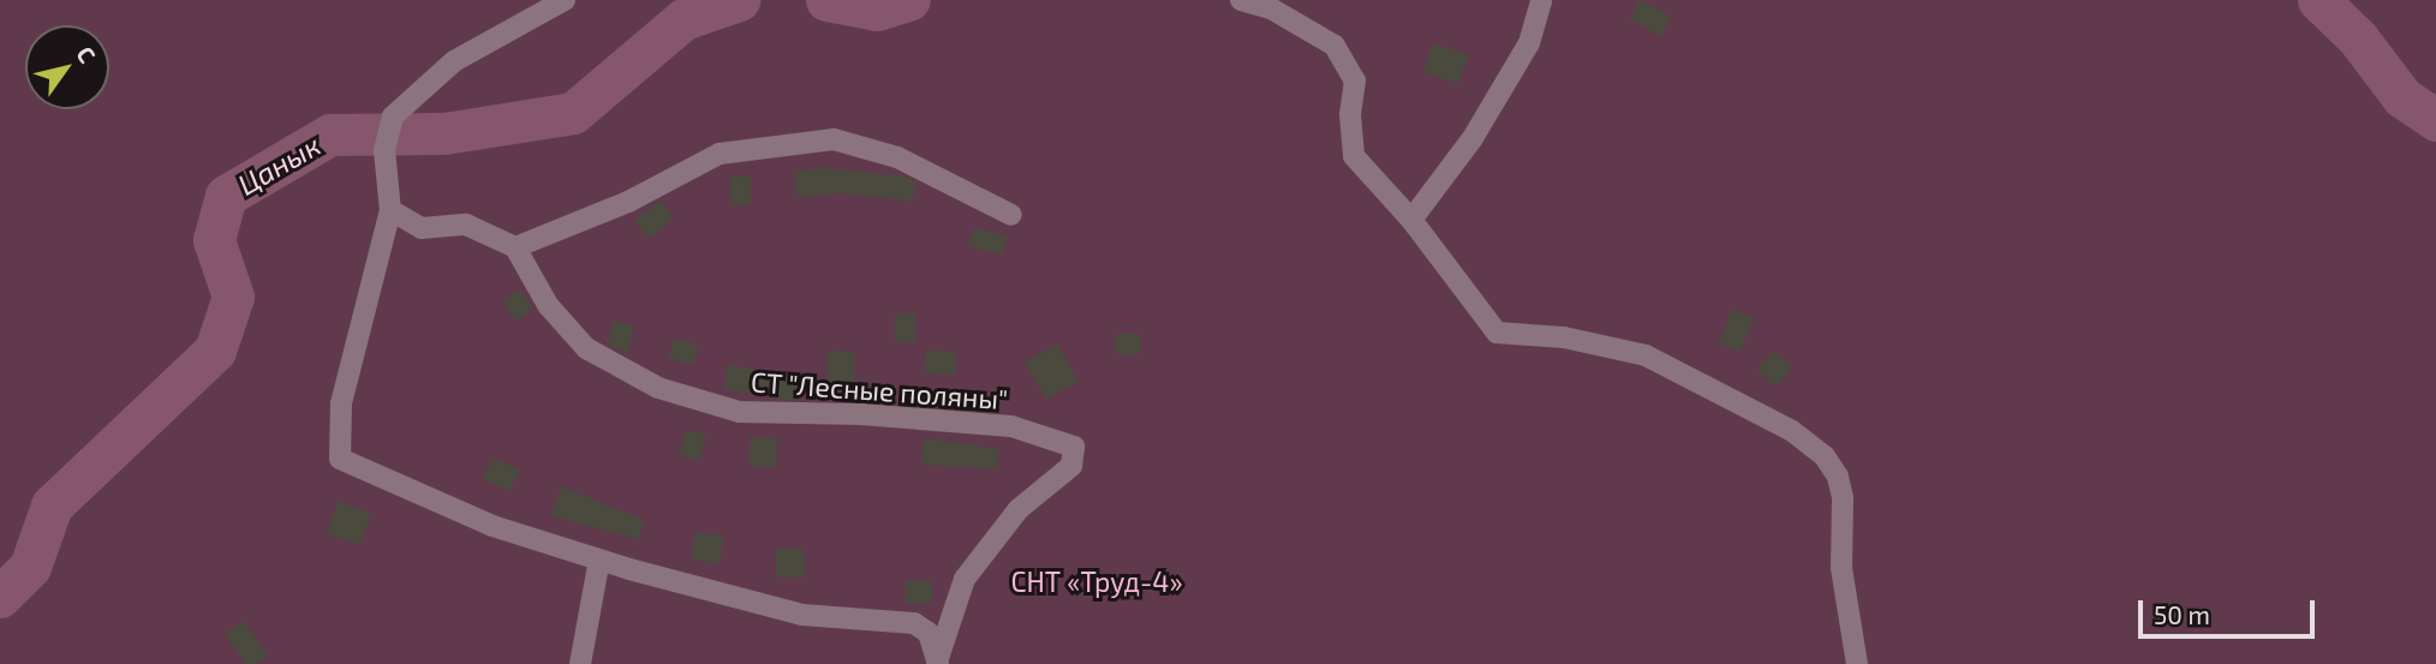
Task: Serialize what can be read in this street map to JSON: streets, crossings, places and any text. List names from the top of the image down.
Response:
{
  "streets": {
    "street": ["СТ \"Лесные поляны\""]
  },
  "water": ["Цанык"],
  "parks": ["СНТ «Труд-4»"],
  "scale_bar": "50 m",
  "north": "top right"
}
